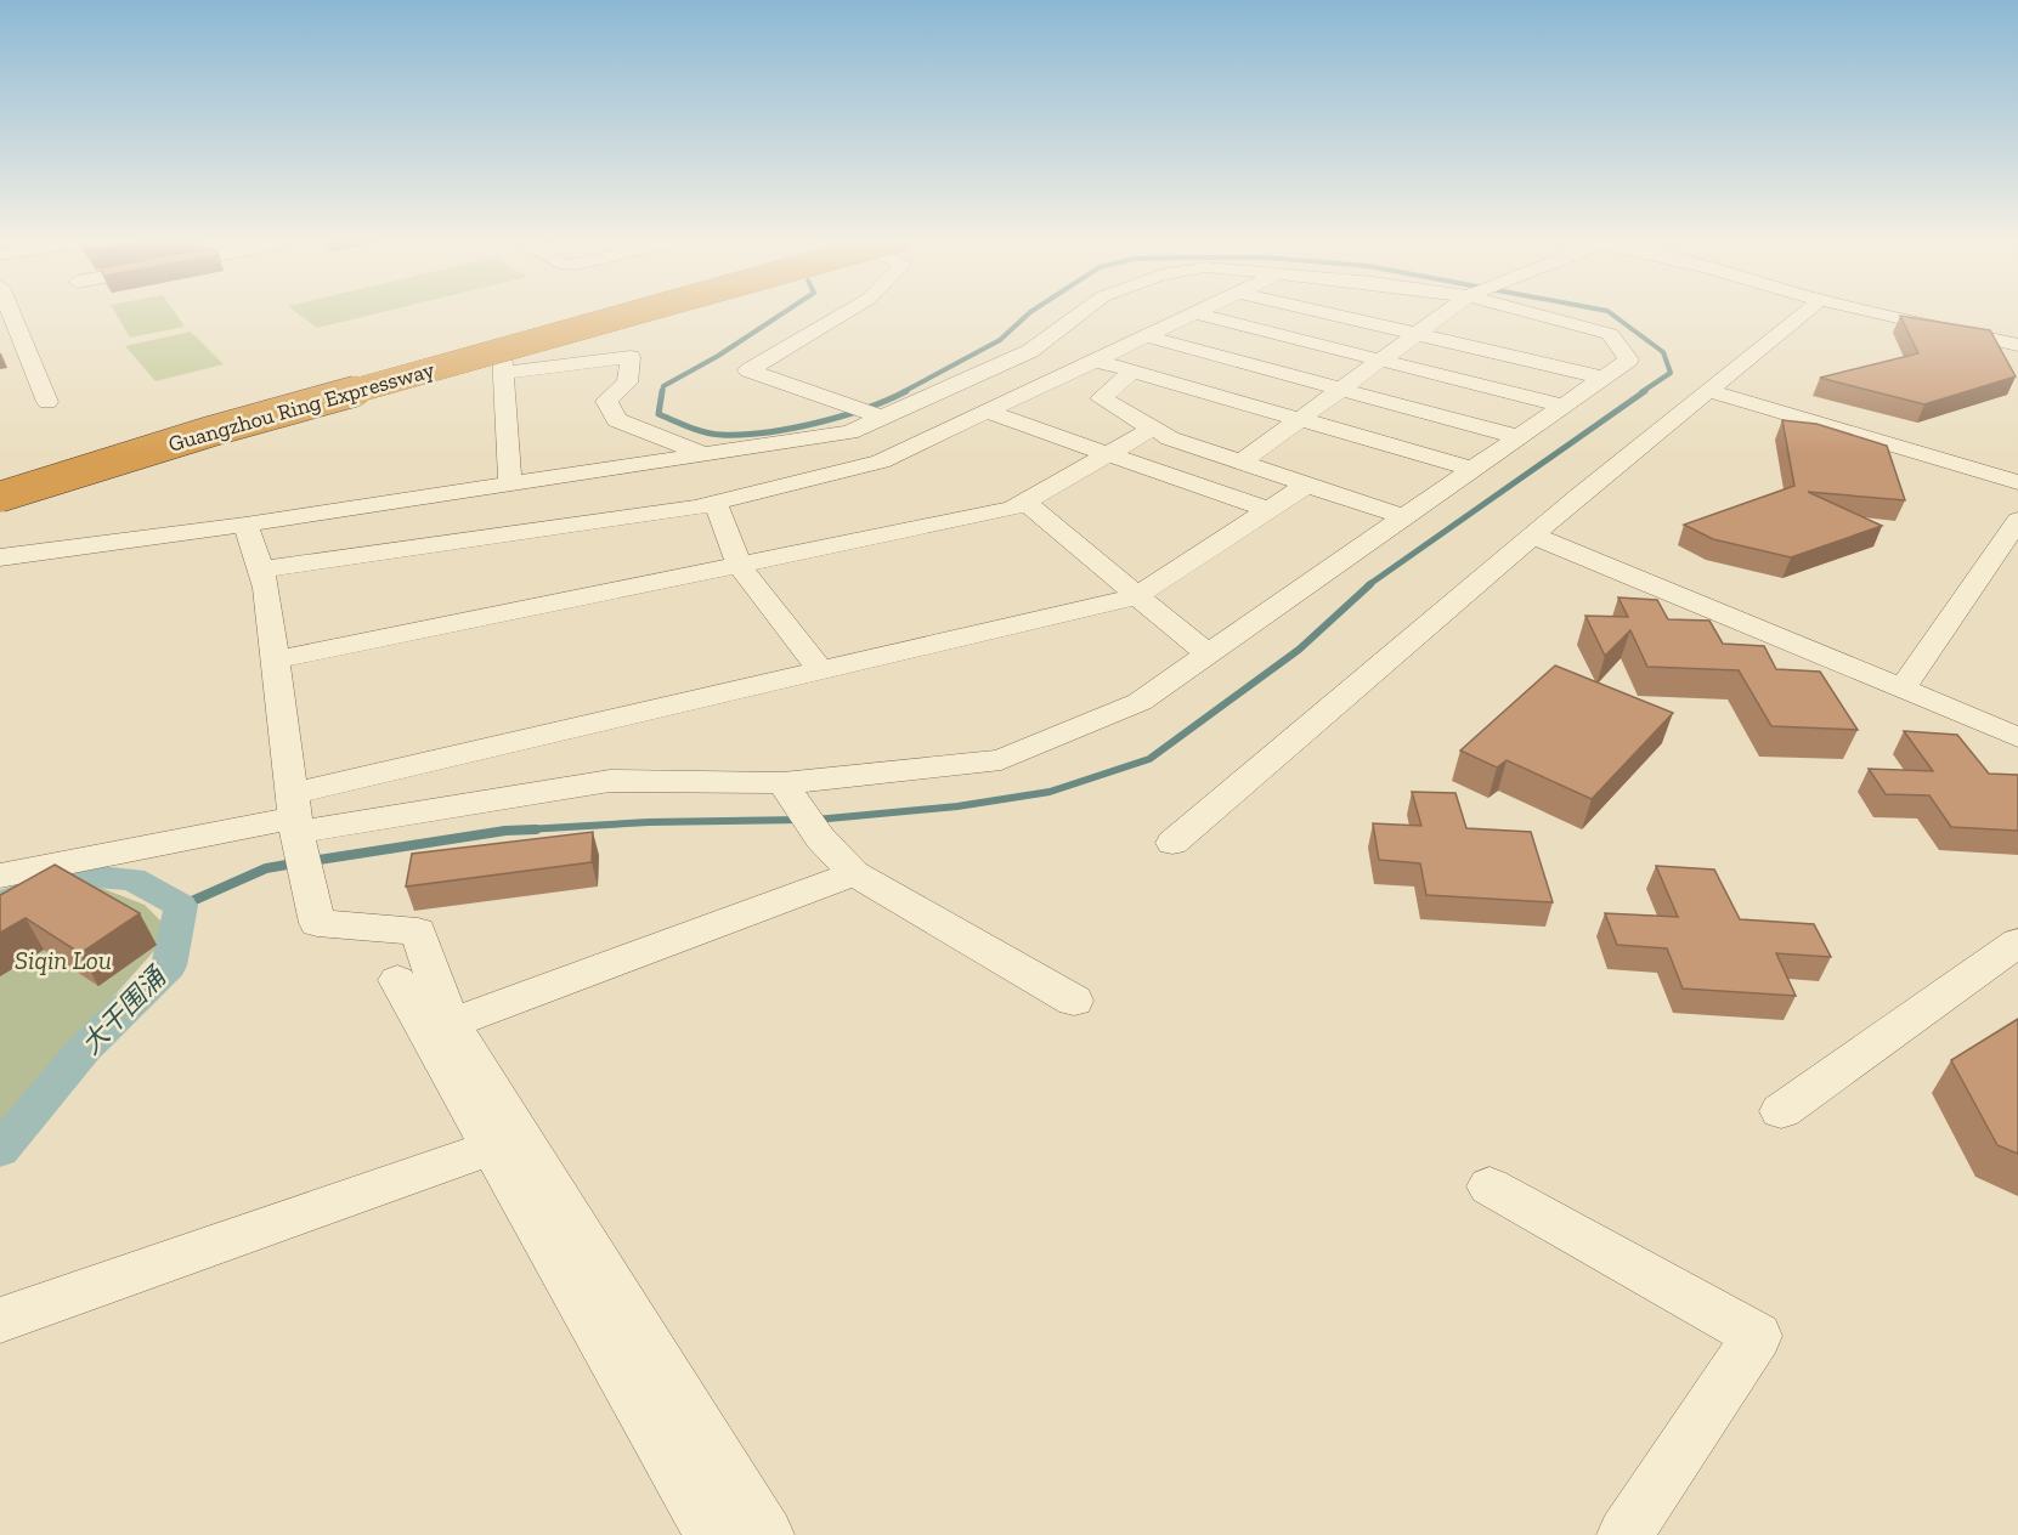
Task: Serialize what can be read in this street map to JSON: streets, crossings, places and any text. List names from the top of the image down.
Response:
{
  "streets": {
    "highway": ["Guangzhou Ring Expressway"]
  },
  "water": ["大干围涌"],
  "parks": ["Siqin Lou"]
}
